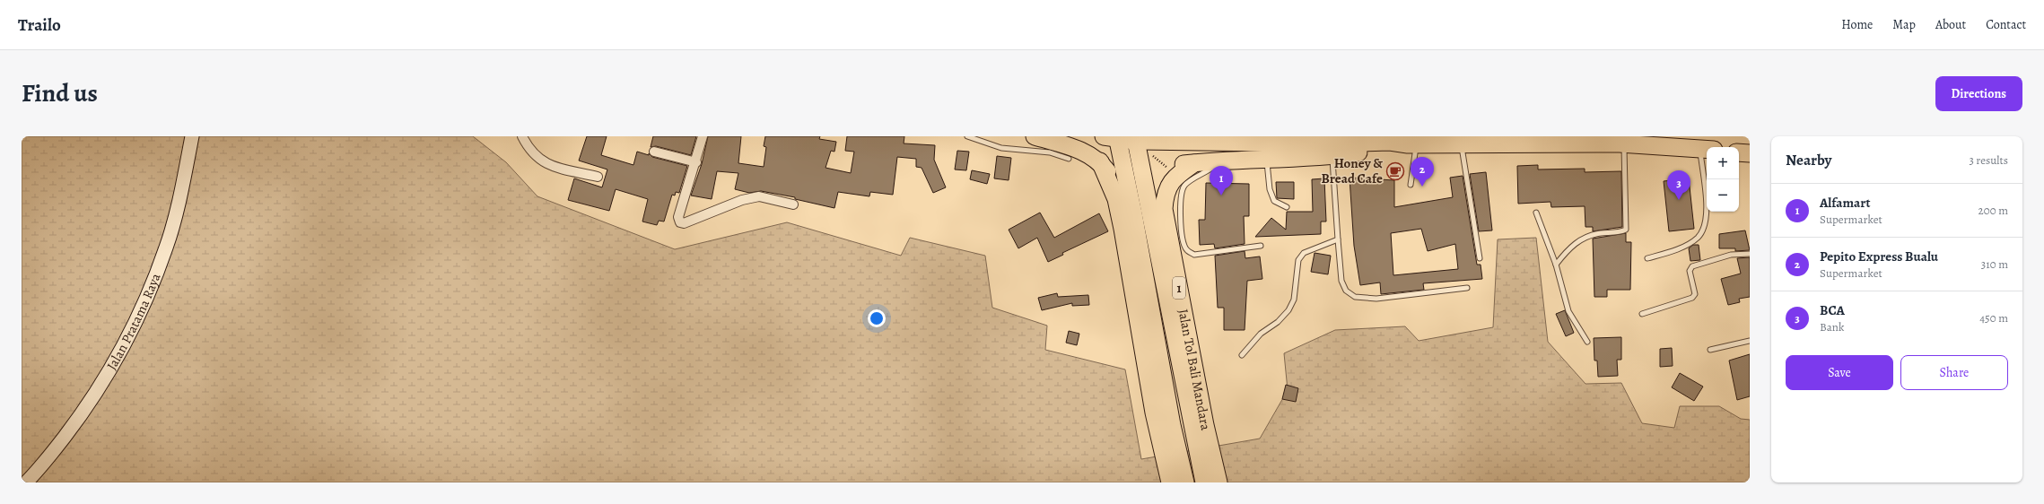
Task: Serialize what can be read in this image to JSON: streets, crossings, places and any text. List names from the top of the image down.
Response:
{
  "streets": {
    "highway": ["1", "Jalan Tol Bali Mandara"],
    "main road": ["Jalan Pratama Raya"]
  },
  "crossings": [
    ["1", "Jalan Tol Bali Mandara"]
  ],
  "places": {
    "cafe": ["Honey & Bread Cafe"]
  },
  "page": {
    "header": "Trailo",
    "nav": [
      "Home",
      "Map",
      "About",
      "Contact"
    ],
    "title": "Find us",
    "buttons": [
      "Directions",
      ["Save", "Share"]
    ],
    "heading": ["Nearby", "3 results"],
    "map_buttons": ["+", "−"],
    "pins": ["2", "1", "3"],
    "list": [
      {
        "mark": "1",
        "name": "Alfamart",
        "note": "Supermarket",
        "value": "200 m"
      },
      {
        "mark": "2",
        "name": "Pepito Express Bualu",
        "note": "Supermarket",
        "value": "310 m"
      },
      {
        "mark": "3",
        "name": "BCA",
        "note": "Bank",
        "value": "450 m"
      }
    ]
  }
}
